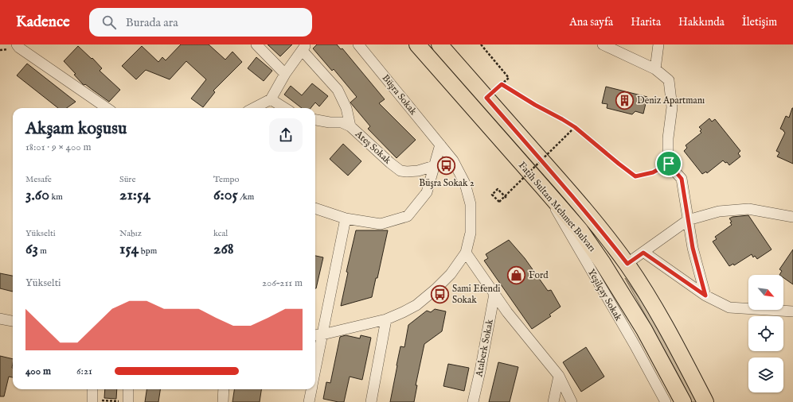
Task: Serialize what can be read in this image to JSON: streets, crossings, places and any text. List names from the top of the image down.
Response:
{
  "streets": {
    "main road": ["Fatih Sultan Mehmet Bulvarı"],
    "street": [
      "Büşra Sokak",
      "Ateş Sokak",
      "Yeşilçay Sokak",
      "Ataberk Sokak"
    ]
  },
  "crossings": [
    ["Fatih Sultan Mehmet Bulvarı", "Yeşilçay Sokak"]
  ],
  "places": {
    "building": ["Deniz Apartmanı"],
    "bus stop": ["Büşra Sokak 2", "Sami Efendi Sokak"],
    "shop": ["Ford"]
  },
  "north": "bottom right",
  "page": {
    "header": "Kadence",
    "search": "Burada ara",
    "nav": [
      "Ana sayfa",
      "Harita",
      "Hakkında",
      "İletişim"
    ],
    "heading": ["Akşam koşusu", "18:01 · 9 × 400 m"],
    "stats": [
      ["Mesafe", "3.60 km"],
      ["Süre", "21:54"],
      ["Tempo", "6:05 /km"],
      ["Yükselti", "63 m"],
      ["Nabız", "154 bpm"],
      ["kcal", "268"]
    ],
    "chart": ["Yükselti", "206–211 m"],
    "list": [
      {
        "name": "400 m",
        "note": "6:21"
      }
    ]
  }
}
